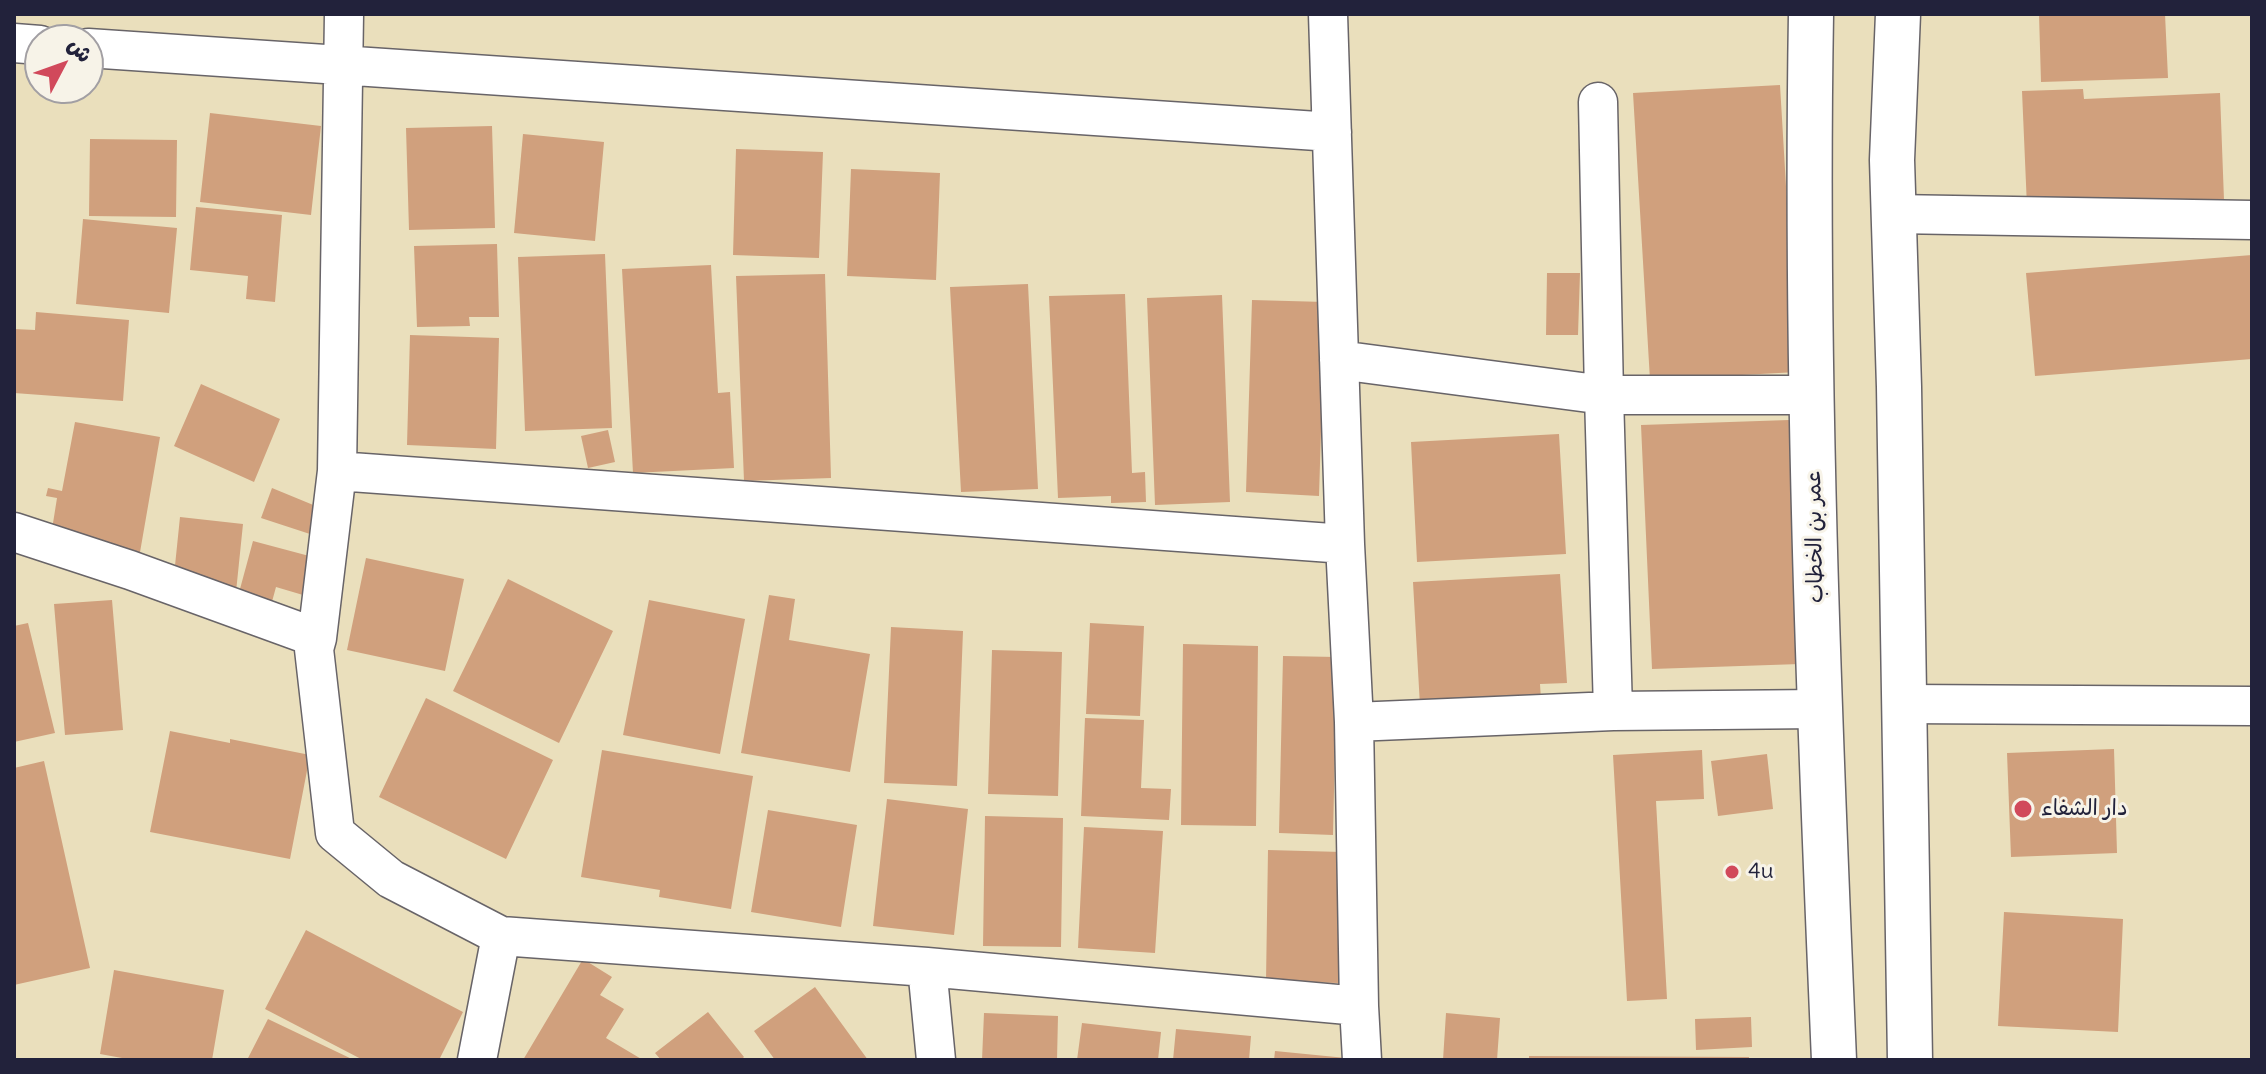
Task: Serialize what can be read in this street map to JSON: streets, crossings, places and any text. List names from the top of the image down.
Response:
{
  "streets": {
    "street": ["عمر بن الخطاب"]
  },
  "places": ["دار الشفاء", "4u"],
  "north": "top right"
}
